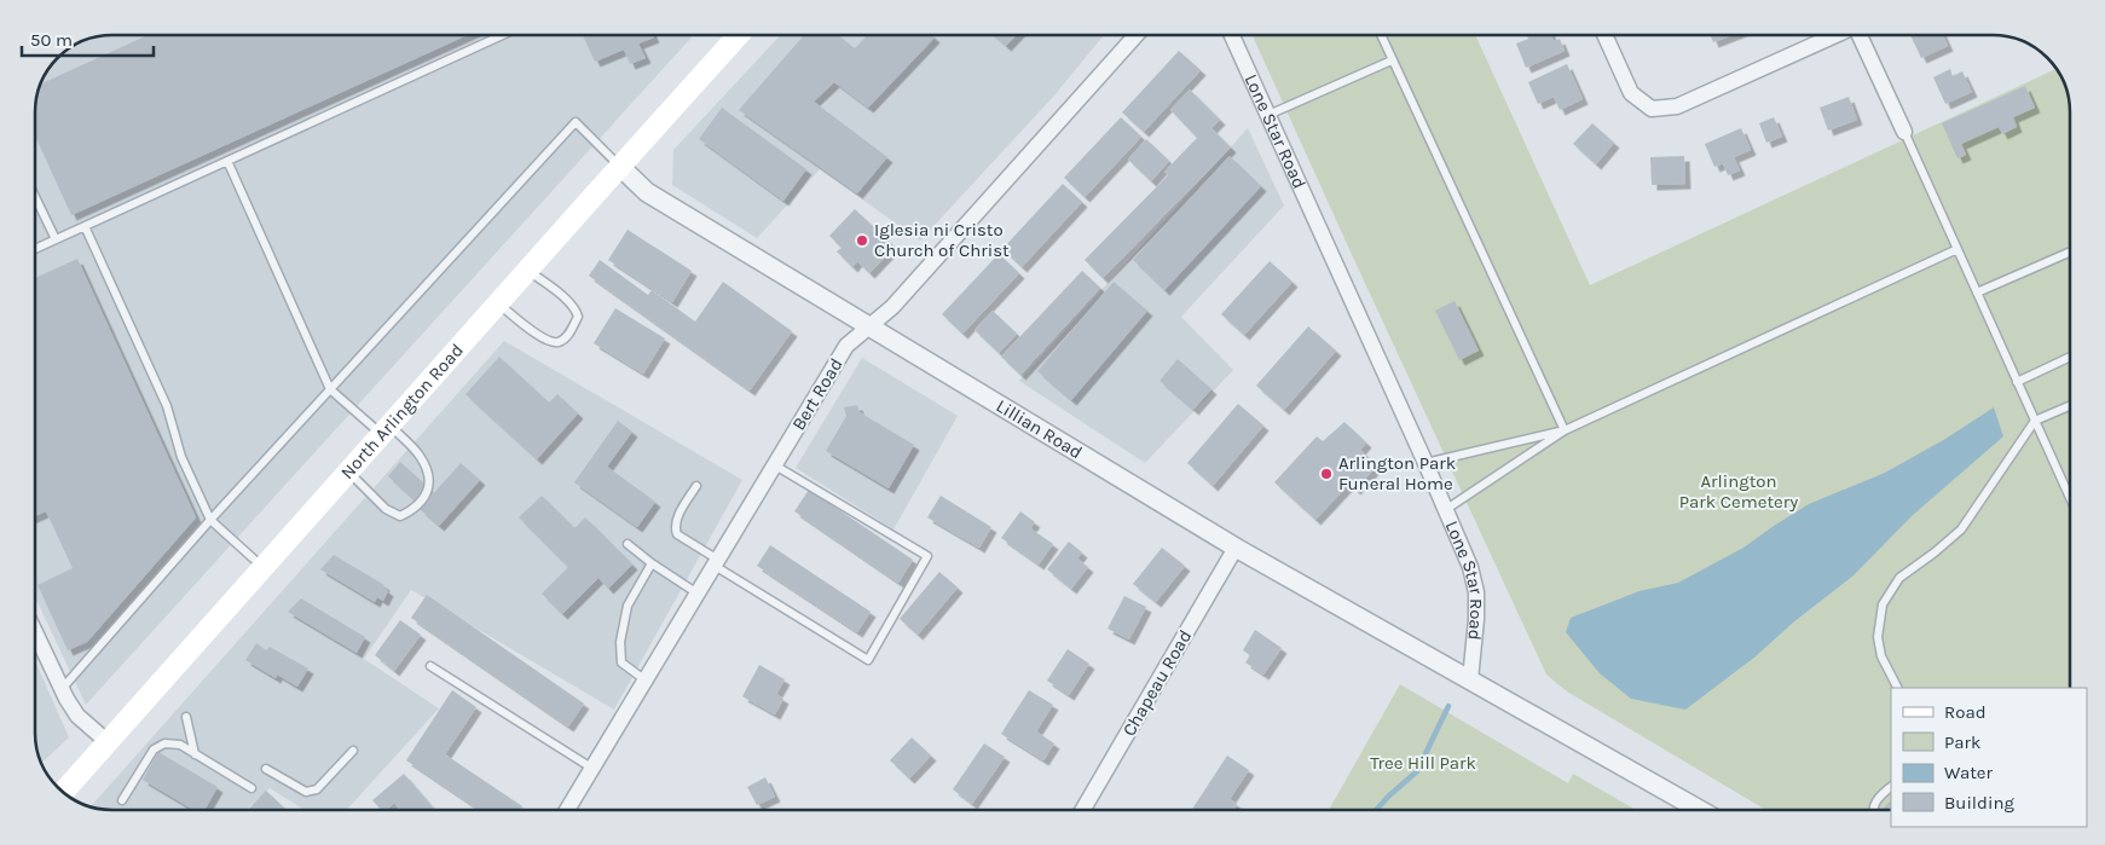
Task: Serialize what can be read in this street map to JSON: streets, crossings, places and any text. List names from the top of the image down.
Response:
{
  "streets": {
    "main road": ["North Arlington Road"],
    "street": [
      "Lone Star Road",
      "Bert Road",
      "Lillian Road",
      "Chapeau Road"
    ]
  },
  "crossings": [
    ["Lone Star Road", "Lillian Road"],
    ["Bert Road", "Lillian Road"],
    ["North Arlington Road", "Lillian Road"],
    ["Lillian Road", "Chapeau Road"]
  ],
  "parks": ["Arlington Park Cemetery", "Tree Hill Park"],
  "places": ["Iglesia ni Cristo Church of Christ", "Arlington Park Funeral Home"],
  "legend": [
    "Road",
    "Park",
    "Water",
    "Building"
  ],
  "scale_bar": "50 m"
}
